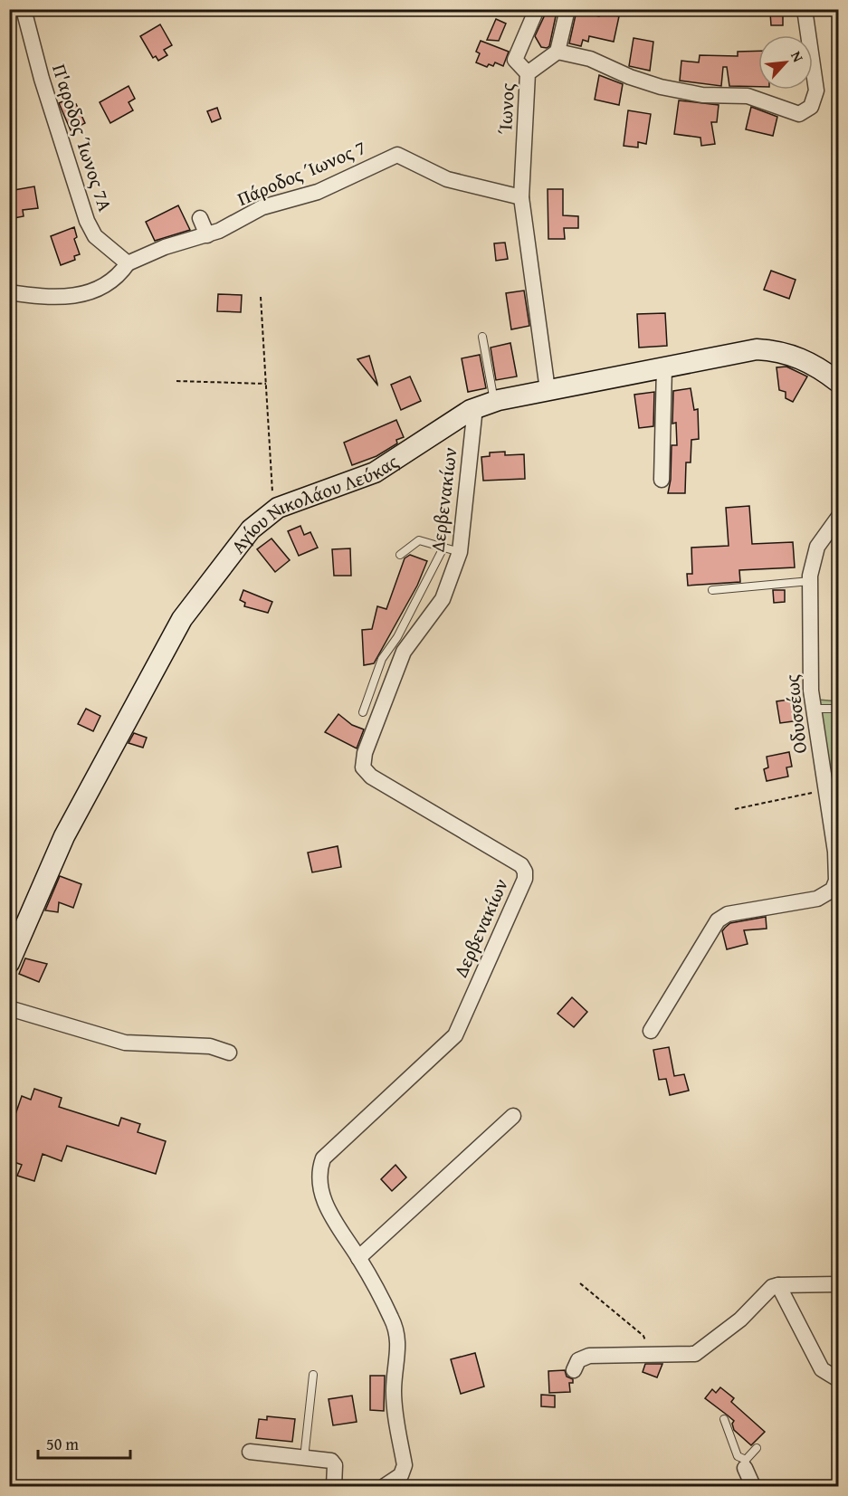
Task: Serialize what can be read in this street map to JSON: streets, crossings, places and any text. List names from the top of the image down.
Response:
{
  "streets": {
    "main road": ["Αγίου Νικολάου Λεύκας"],
    "street": [
      "Ίωνος",
      "Π'αροδος Ίωνος 7Α",
      "Πάροδος Ίωνος 7",
      "Δερβενακίων",
      "Οδυσσέως"
    ]
  },
  "crossings": [
    ["Ίωνος", "Πάροδος Ίωνος 7"],
    ["Ίωνος", "Αγίου Νικολάου Λεύκας"],
    ["Π'αροδος Ίωνος 7Α", "Πάροδος Ίωνος 7"],
    ["Δερβενακίων", "Αγίου Νικολάου Λεύκας"]
  ],
  "scale_bar": "50 m",
  "north": "top right"
}
